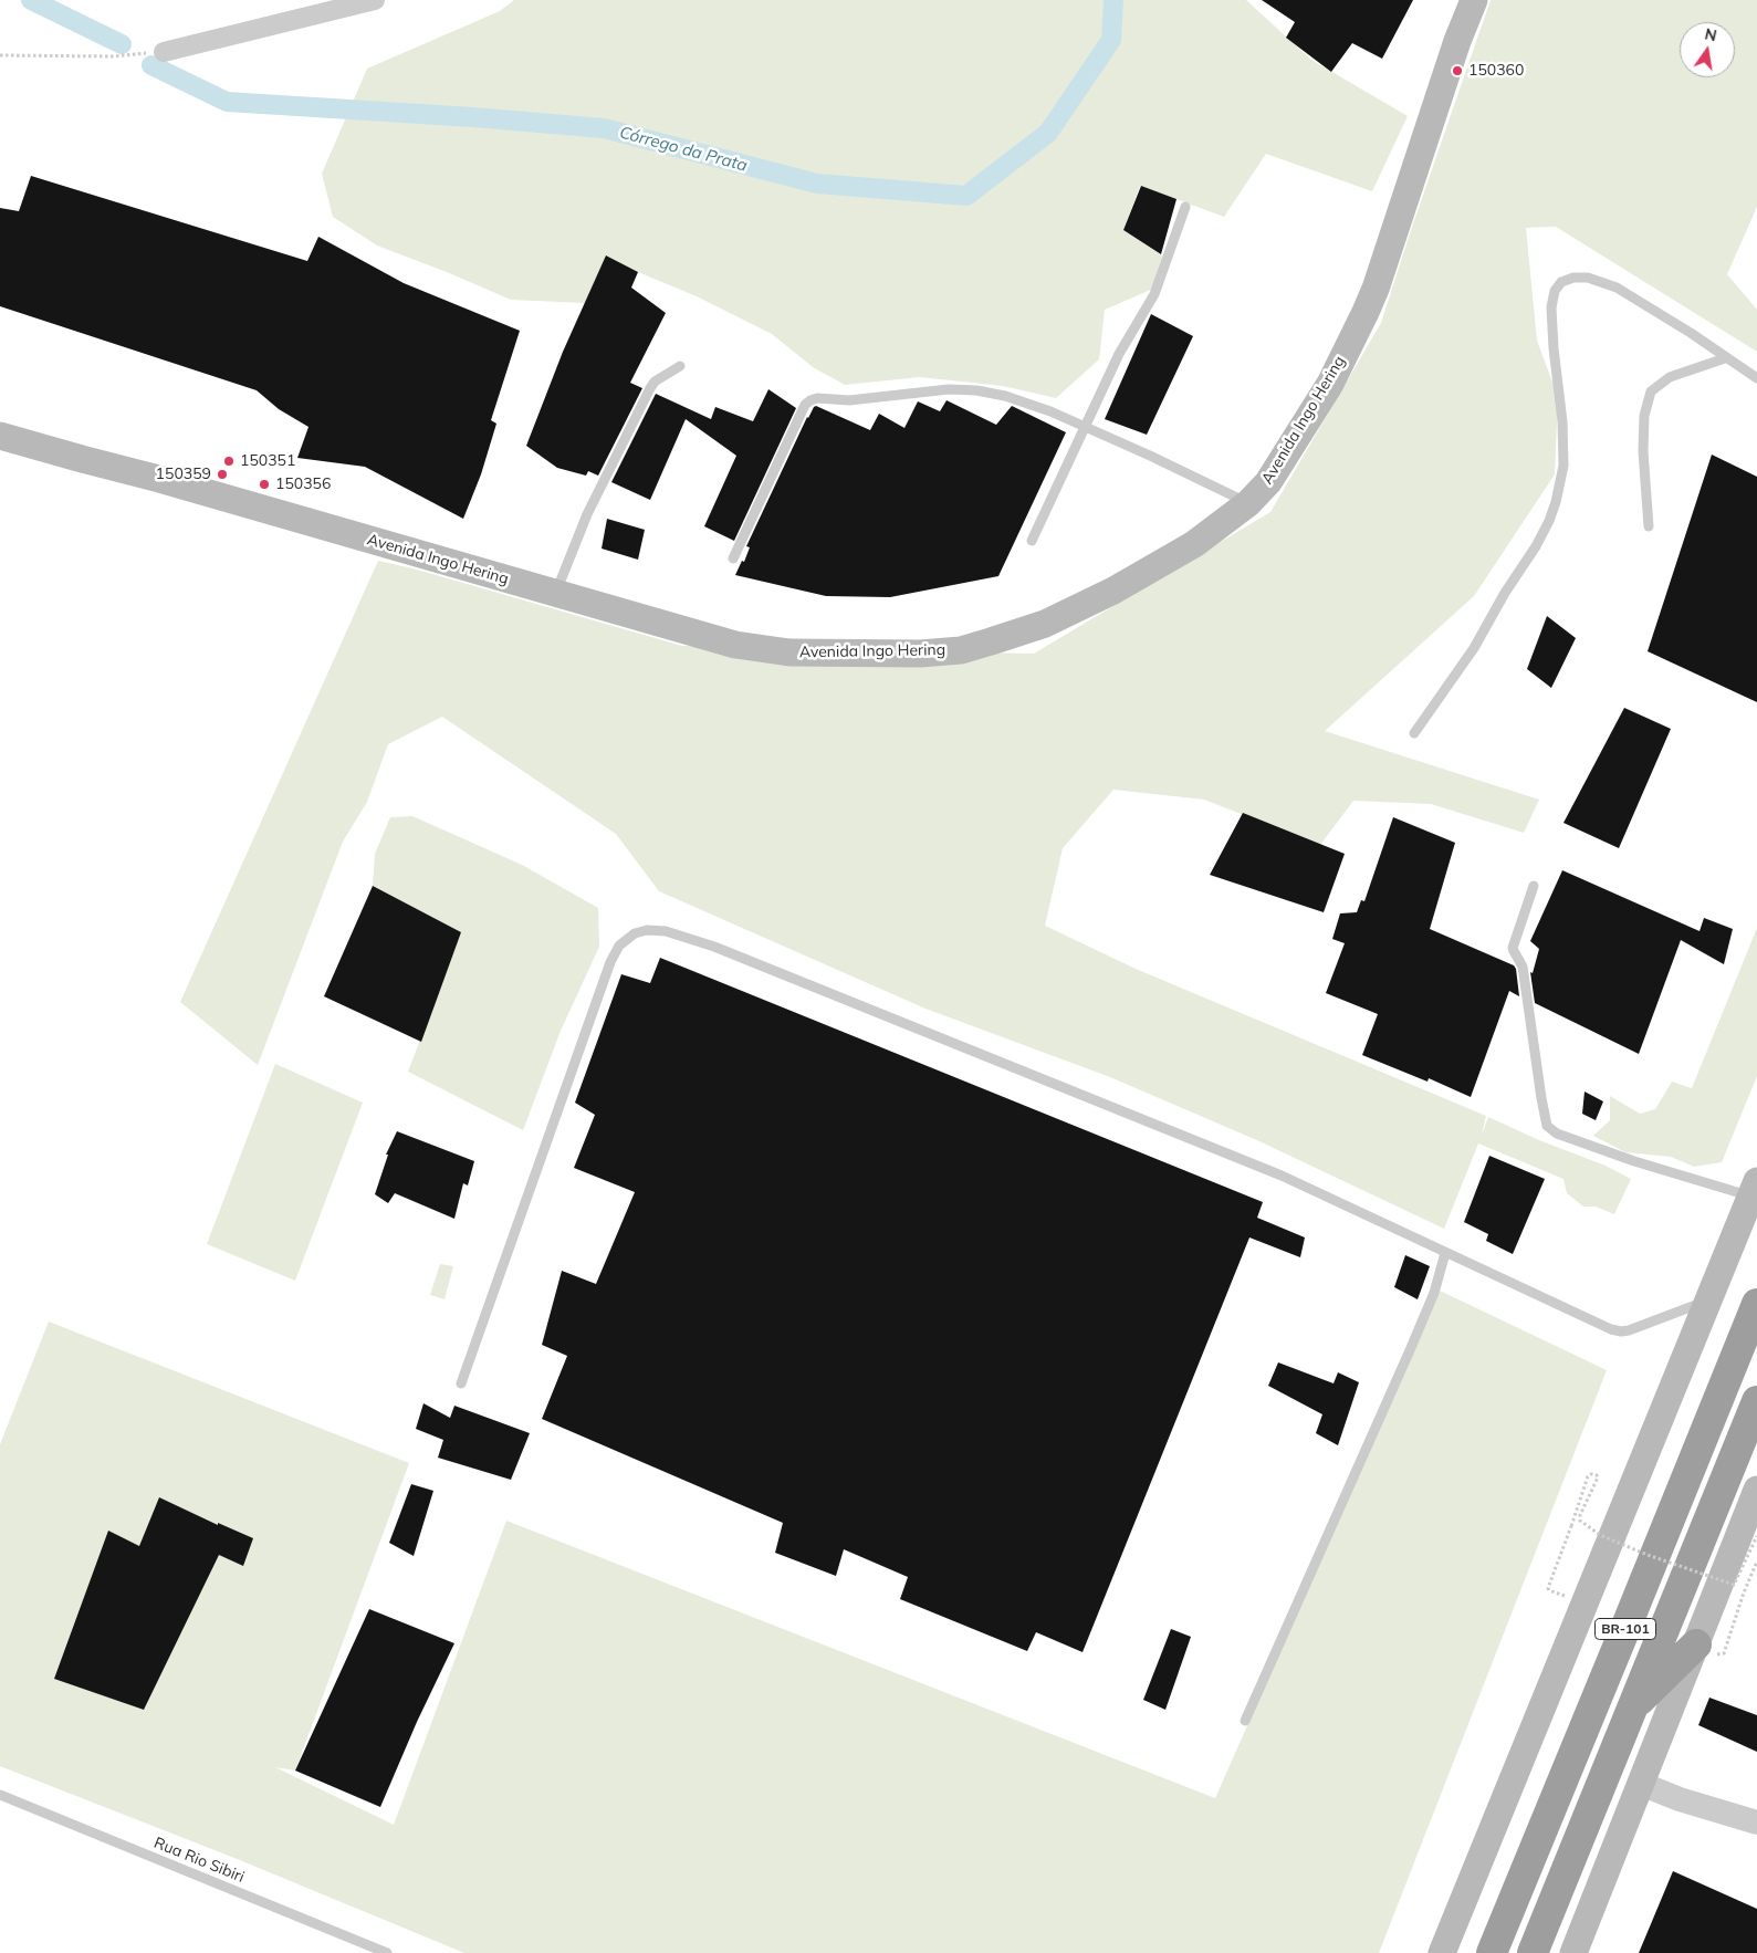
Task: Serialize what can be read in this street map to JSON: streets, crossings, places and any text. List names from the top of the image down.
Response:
{
  "streets": {
    "highway": ["BR-101"],
    "main road": ["Avenida Ingo Hering"],
    "lane": ["Rua Rio Sibiri"]
  },
  "water": ["Córrego da Prata"],
  "places": [
    "150360",
    "150351",
    "150359",
    "150356"
  ],
  "north": "top"
}
